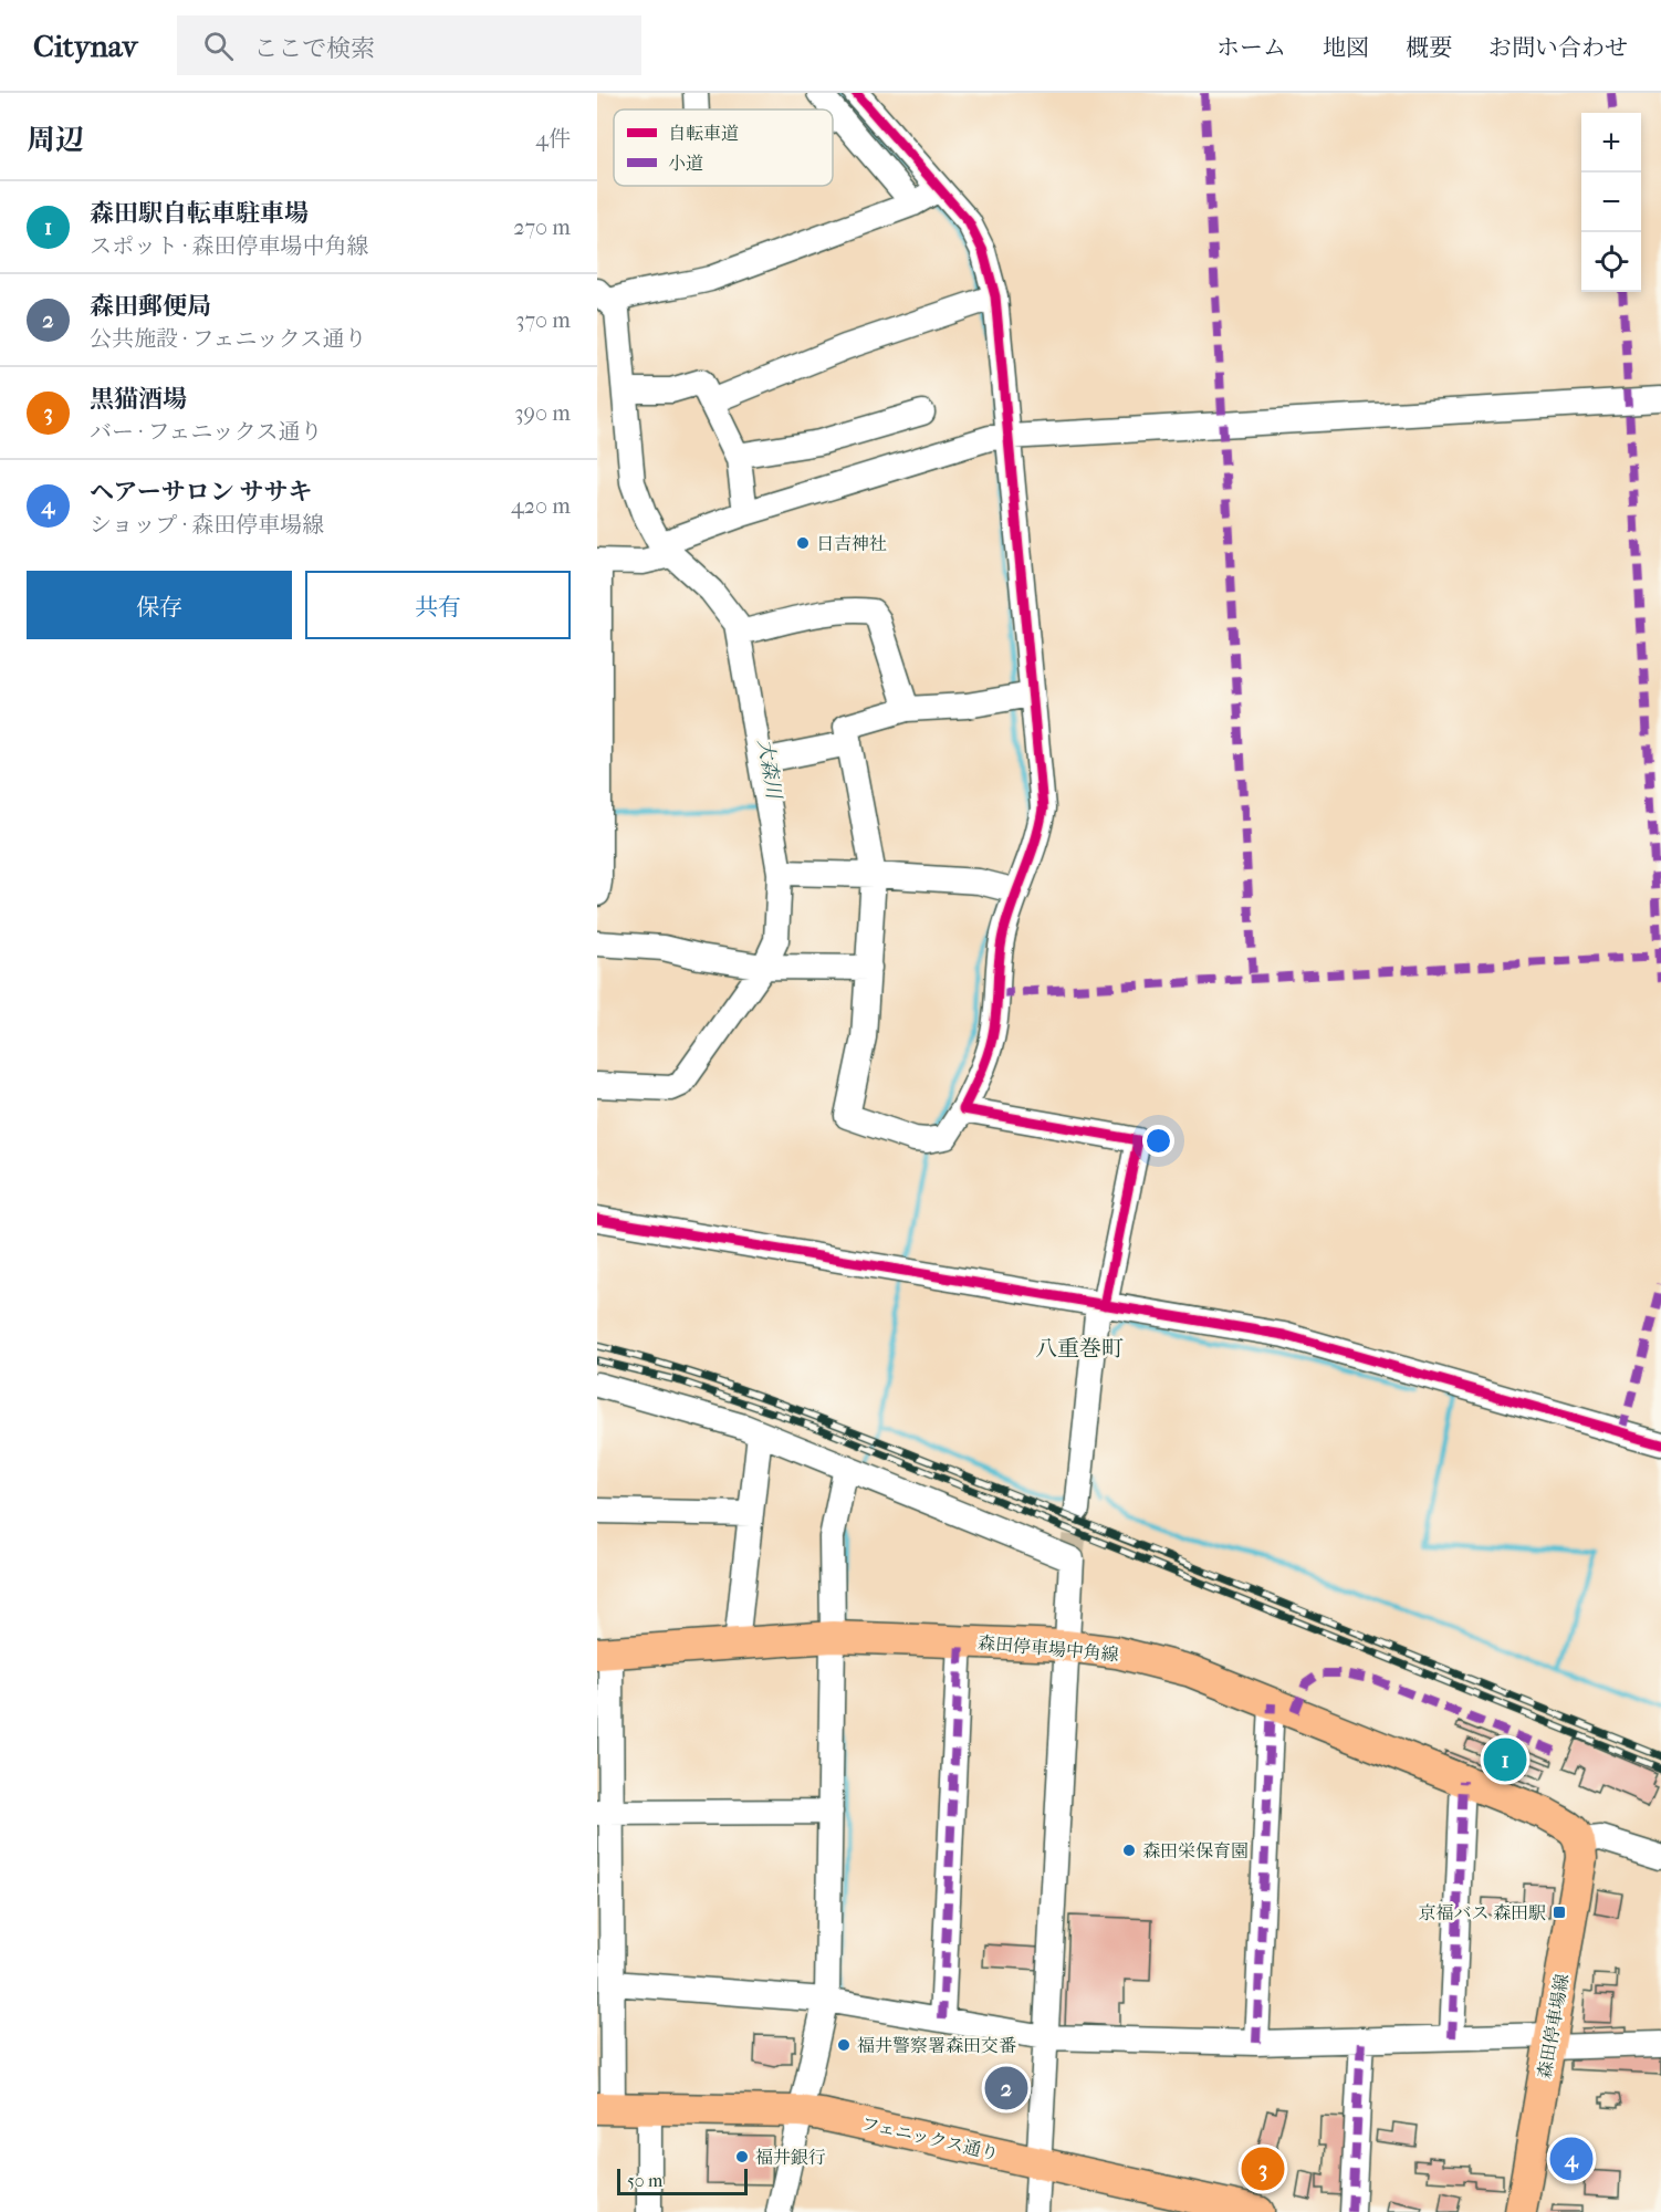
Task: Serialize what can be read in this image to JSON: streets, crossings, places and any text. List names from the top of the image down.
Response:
{
  "streets": {
    "main road": ["森田停車場中角線", "森田停車場線", "フェニックス通り"]
  },
  "crossings": [
    ["森田停車場中角線", "森田停車場線"]
  ],
  "districts": ["八重巻町"],
  "water": ["大森川"],
  "places": {
    "other": [
      "日吉神社",
      "森田栄保育園",
      "福井警察署森田交番",
      "福井銀行"
    ],
    "transit": ["京福バス 森田駅"]
  },
  "legend": ["自転車道", "小道"],
  "scale_bar": "50 m",
  "page": {
    "header": "Citynav",
    "search": "ここで検索",
    "nav": [
      "ホーム",
      "地図",
      "概要",
      "お問い合わせ"
    ],
    "heading": ["周辺", "4件"],
    "map_buttons": ["+", "−"],
    "list": [
      {
        "mark": "1",
        "name": "森田駅自転車駐車場",
        "note": "スポット · 森田停車場中角線",
        "value": "270 m"
      },
      {
        "mark": "2",
        "name": "森田郵便局",
        "note": "公共施設 · フェニックス通り",
        "value": "370 m"
      },
      {
        "mark": "3",
        "name": "黒猫酒場",
        "note": "バー · フェニックス通り",
        "value": "390 m"
      },
      {
        "mark": "4",
        "name": "ヘアーサロン ササキ",
        "note": "ショップ · 森田停車場線",
        "value": "420 m"
      }
    ],
    "buttons": ["保存", "共有"],
    "pins": [
      "1",
      "2",
      "4",
      "3"
    ],
    "scale": "50 m"
  }
}
